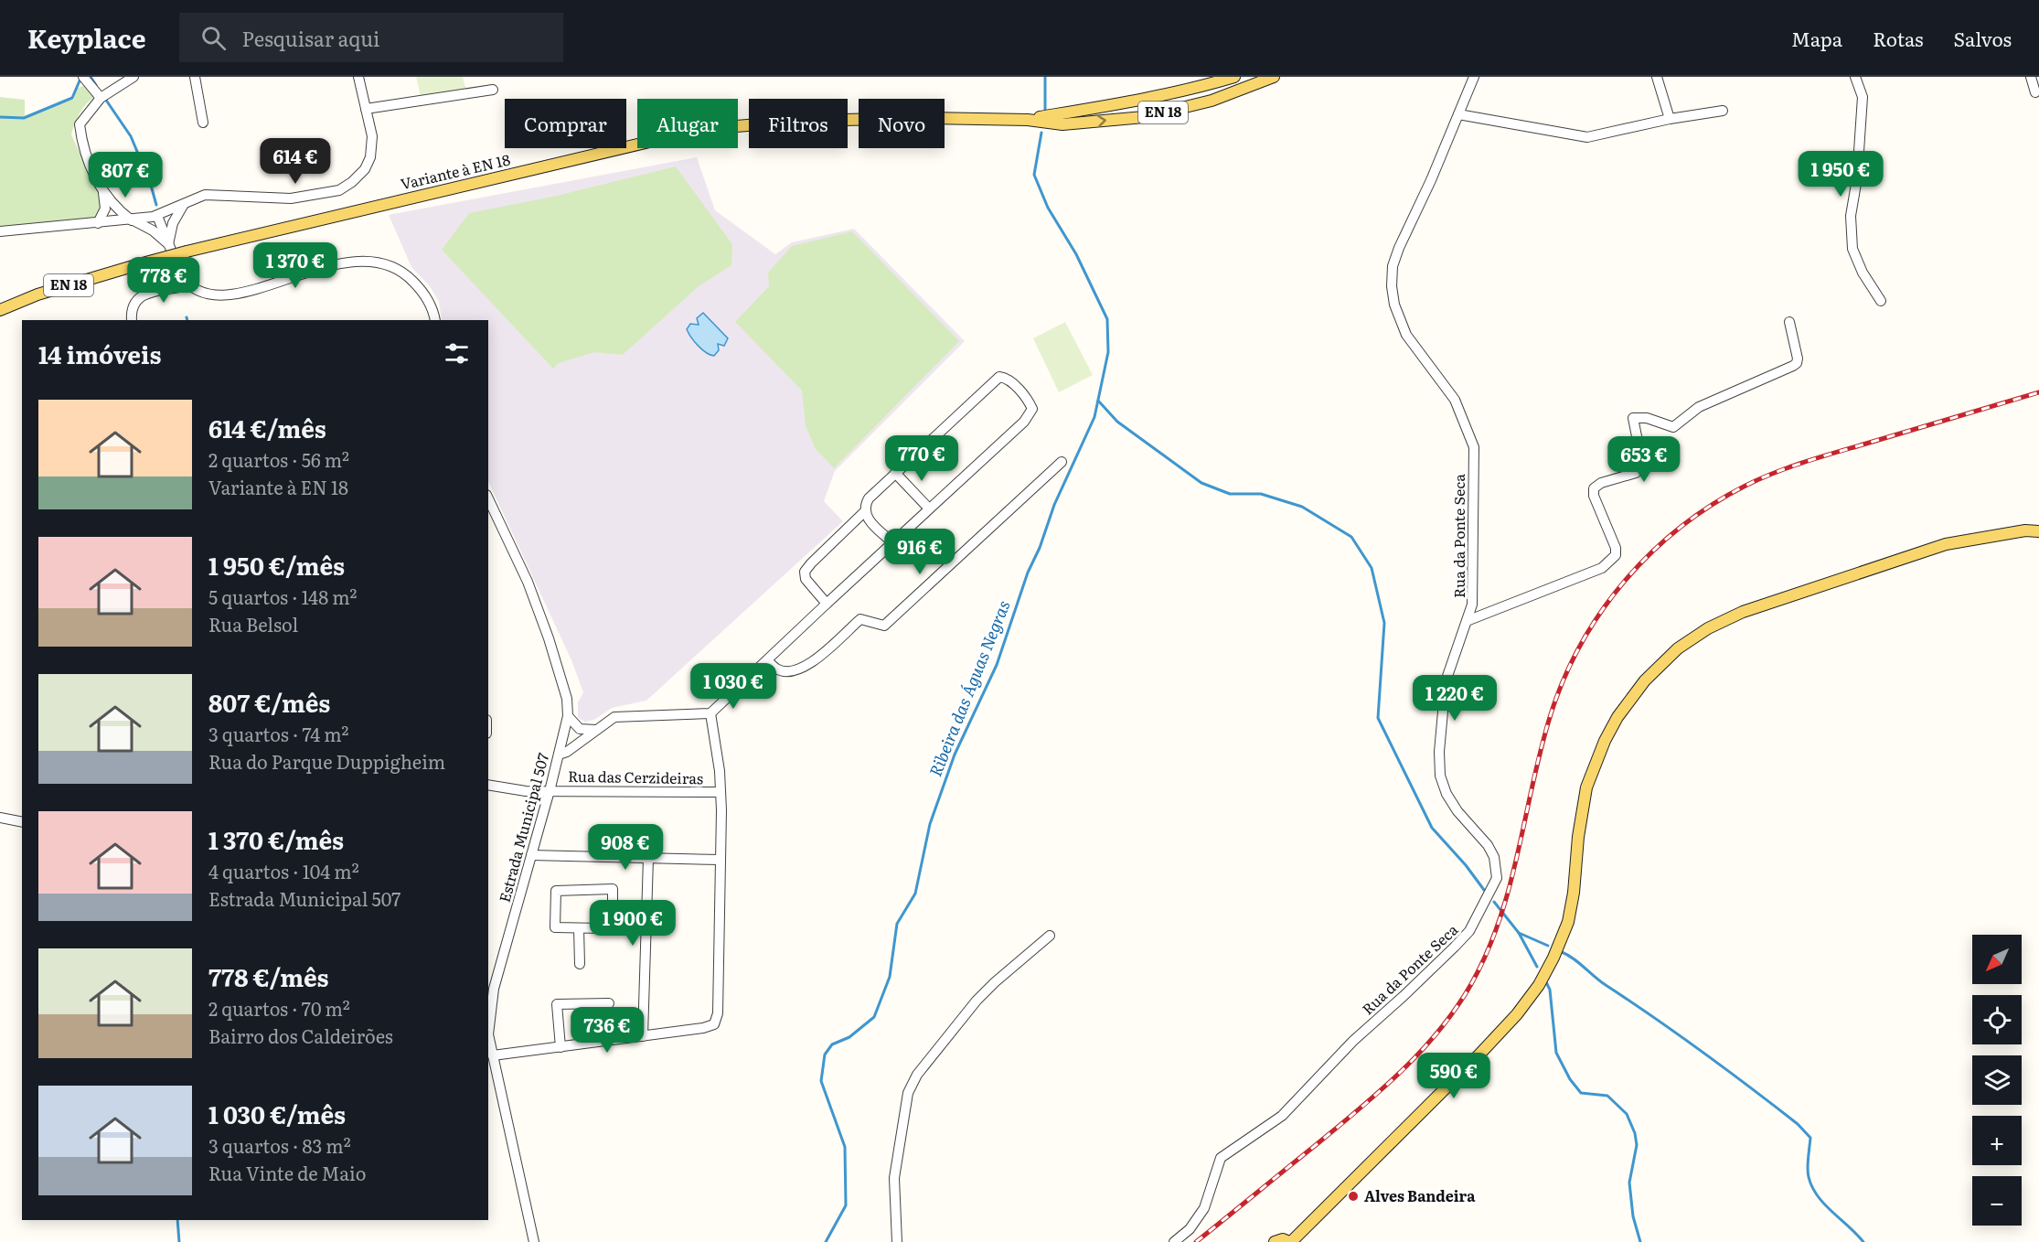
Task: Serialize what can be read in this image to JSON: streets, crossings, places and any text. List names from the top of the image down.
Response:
{
  "streets": {
    "main road": ["EN 18", "Variante à EN 18"],
    "street": ["Rua da Ponte Seca", "Rua das Cerzideiras", "Estrada Municipal 507"]
  },
  "crossings": [
    ["Rua das Cerzideiras", "Estrada Municipal 507"]
  ],
  "water": ["Ribeira das Águas Negras"],
  "places": ["Alves Bandeira"],
  "north": "bottom left",
  "page": {
    "header": "Keyplace",
    "search": "Pesquisar aqui",
    "nav": ["Mapa", "Rotas", "Salvos"],
    "chip": [
      "Comprar",
      "Alugar",
      "Filtros",
      "Novo"
    ],
    "price": [
      "614 €",
      "1 950 €",
      "807 €",
      "1 370 €",
      "778 €",
      "770 €",
      "653 €",
      "916 €",
      "1 030 €",
      "1 220 €",
      "908 €",
      "1 900 €",
      "736 €",
      "590 €"
    ],
    "heading": "14 imóveis",
    "list": [
      {
        "name": "614 €/mês",
        "note": "2 quartos · 56 m² · Variante à EN 18"
      },
      {
        "name": "1 950 €/mês",
        "note": "5 quartos · 148 m² · Rua Belsol"
      },
      {
        "name": "807 €/mês",
        "note": "3 quartos · 74 m² · Rua do Parque Duppigheim"
      },
      {
        "name": "1 370 €/mês",
        "note": "4 quartos · 104 m² · Estrada Municipal 507"
      },
      {
        "name": "778 €/mês",
        "note": "2 quartos · 70 m² · Bairro dos Caldeirões"
      },
      {
        "name": "1 030 €/mês",
        "note": "3 quartos · 83 m² · Rua Vinte de Maio"
      }
    ],
    "map_buttons": ["+", "−"]
  }
}
